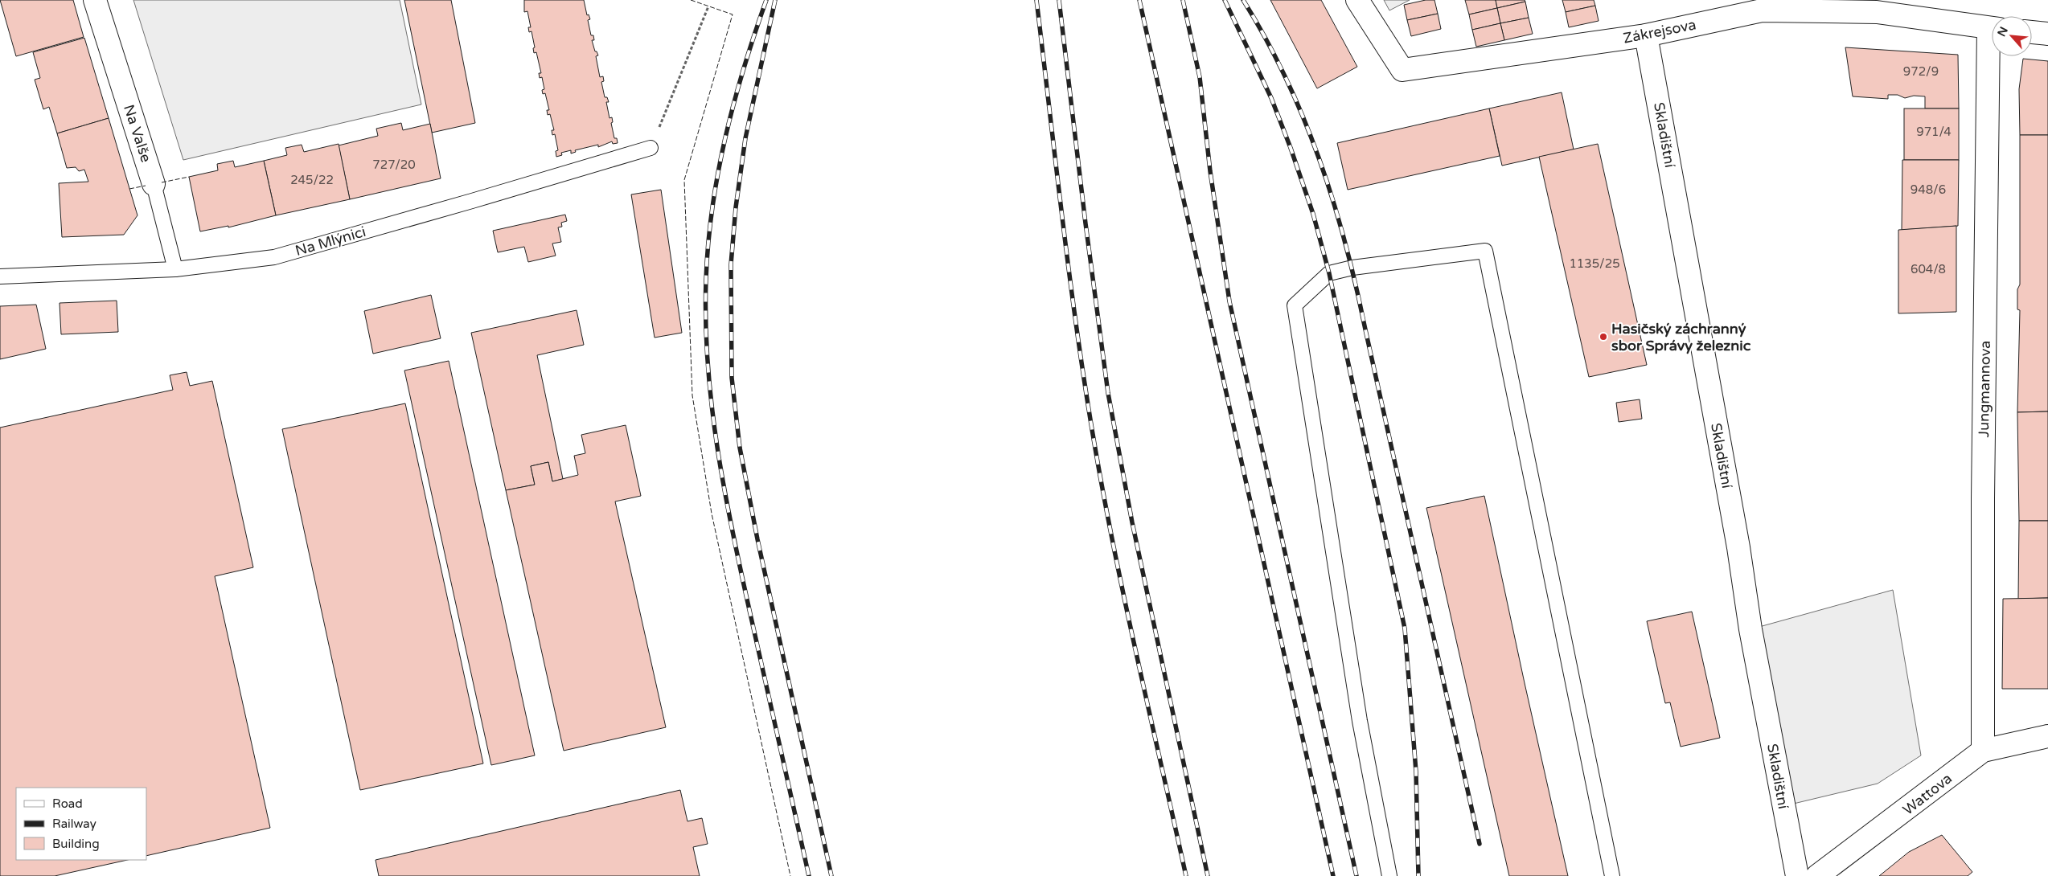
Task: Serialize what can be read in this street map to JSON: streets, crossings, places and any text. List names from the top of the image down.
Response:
{
  "streets": {
    "street": [
      "Zákrejsova",
      "Na Valše",
      "Skladištní",
      "Jungmannova",
      "Wattova"
    ],
    "lane": ["Na Mlýnici"]
  },
  "crossings": [
    ["Zákrejsova", "Skladištní"],
    ["Na Valše", "Na Mlýnici"],
    ["Jungmannova", "Wattova"]
  ],
  "places": ["Hasičský záchranný sbor Správy železnic"],
  "house_numbers": [
    "972/9",
    "971/4",
    "727/20",
    "245/22",
    "948/6",
    "1135/25",
    "604/8"
  ],
  "legend": ["Road", "Railway", "Building"],
  "north": "top left"
}
